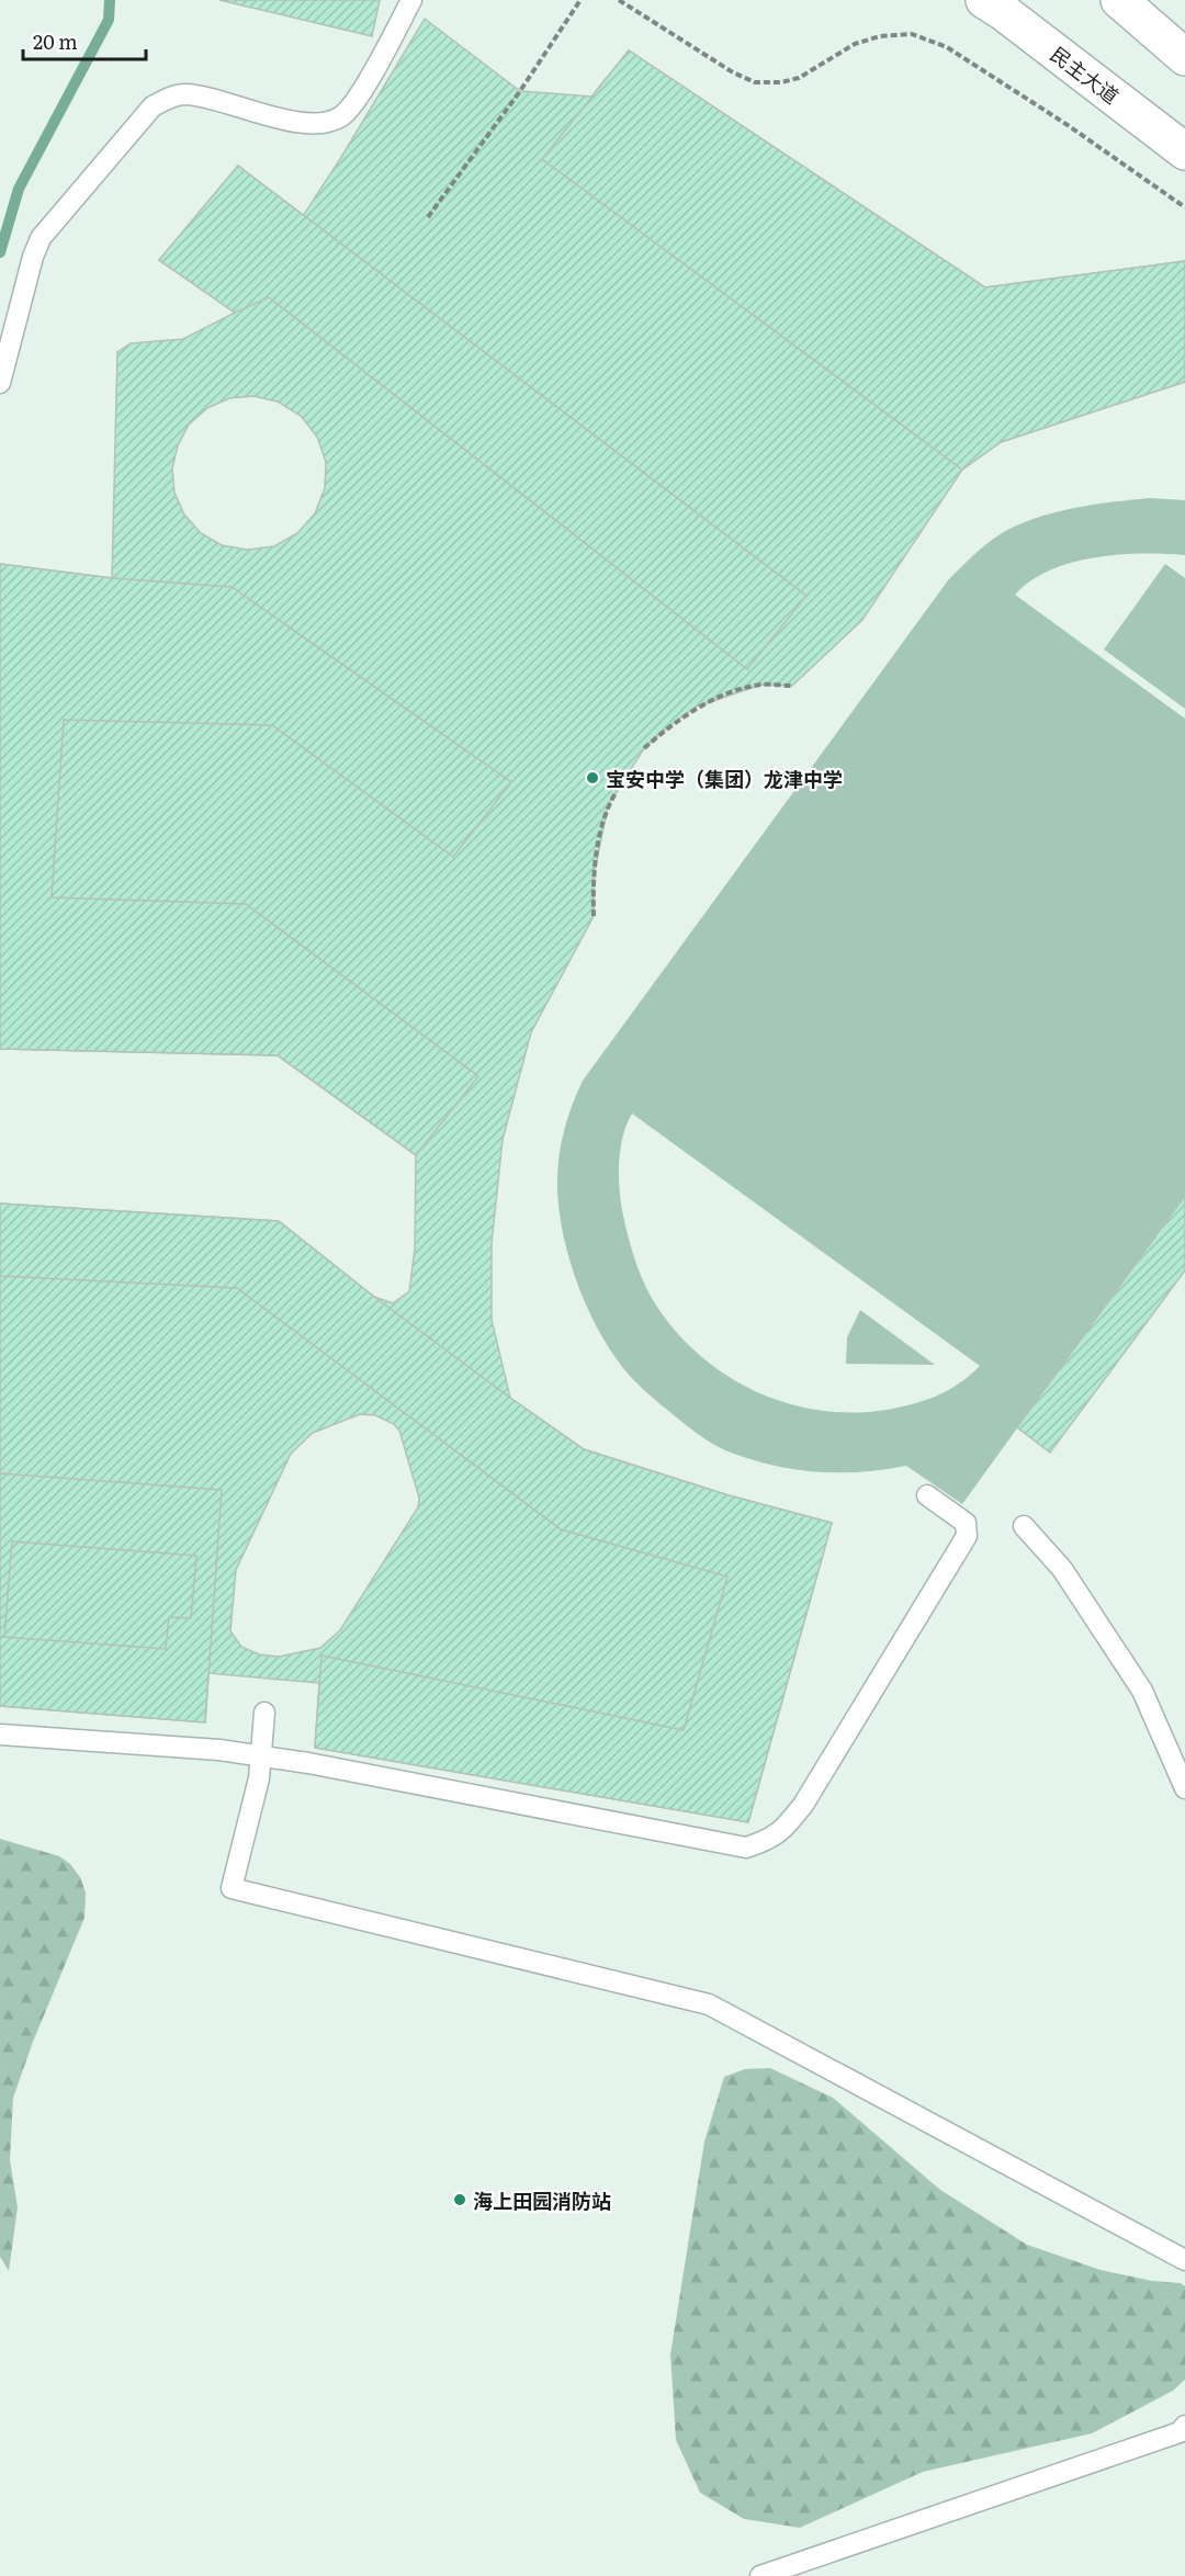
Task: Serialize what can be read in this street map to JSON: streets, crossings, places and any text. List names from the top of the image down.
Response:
{
  "streets": {
    "main road": ["民主大道"]
  },
  "places": ["宝安中学（集团）龙津中学", "海上田园消防站"],
  "scale_bar": "20 m"
}
